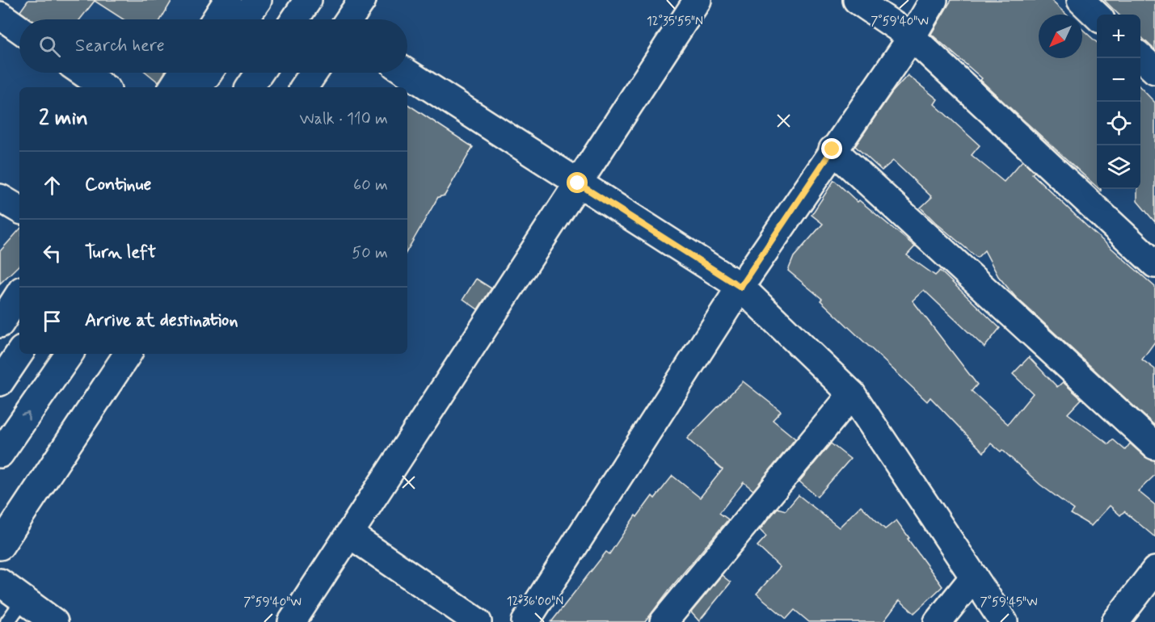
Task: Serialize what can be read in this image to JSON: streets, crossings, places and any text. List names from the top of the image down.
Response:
{
  "north": "bottom left",
  "page": {
    "map_buttons": ["+", "−"],
    "search": "Search here",
    "heading": ["2 min", "Walk · 110 m"],
    "list": [
      ["Continue", "60 m"],
      ["Turn left", "50 m"],
      "Arrive at destination"
    ]
  },
  "coordinates": [
    "7°59'40\"W",
    "12°35'55\"N",
    "12°36'00\"N",
    "7°59'45\"W"
  ]
}
